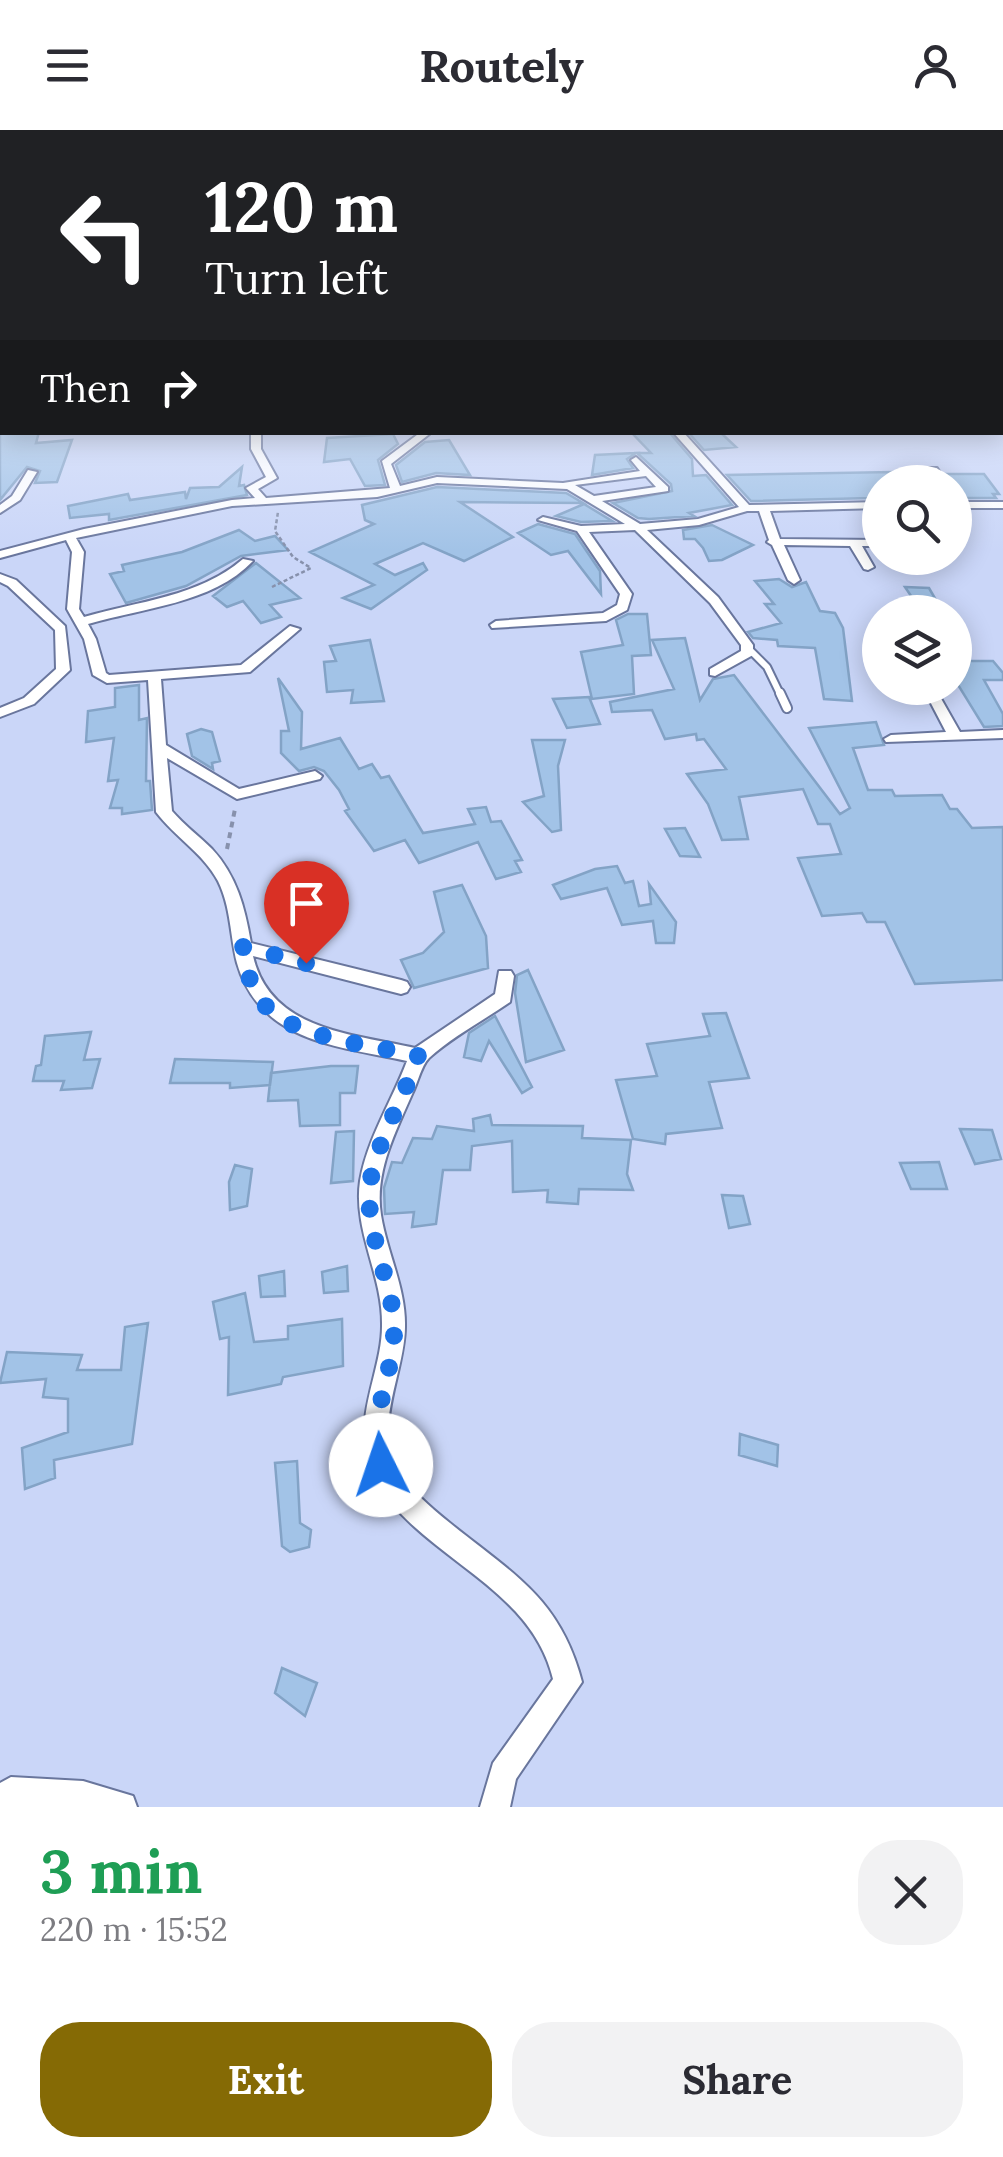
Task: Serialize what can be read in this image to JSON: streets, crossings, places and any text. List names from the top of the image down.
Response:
{
  "page": {
    "header": "Routely",
    "turn": ["120 m", "Turn left"],
    "then": "Then",
    "heading": ["3 min", "220 m · 15:52"],
    "buttons": ["Exit", "Share"]
  }
}
